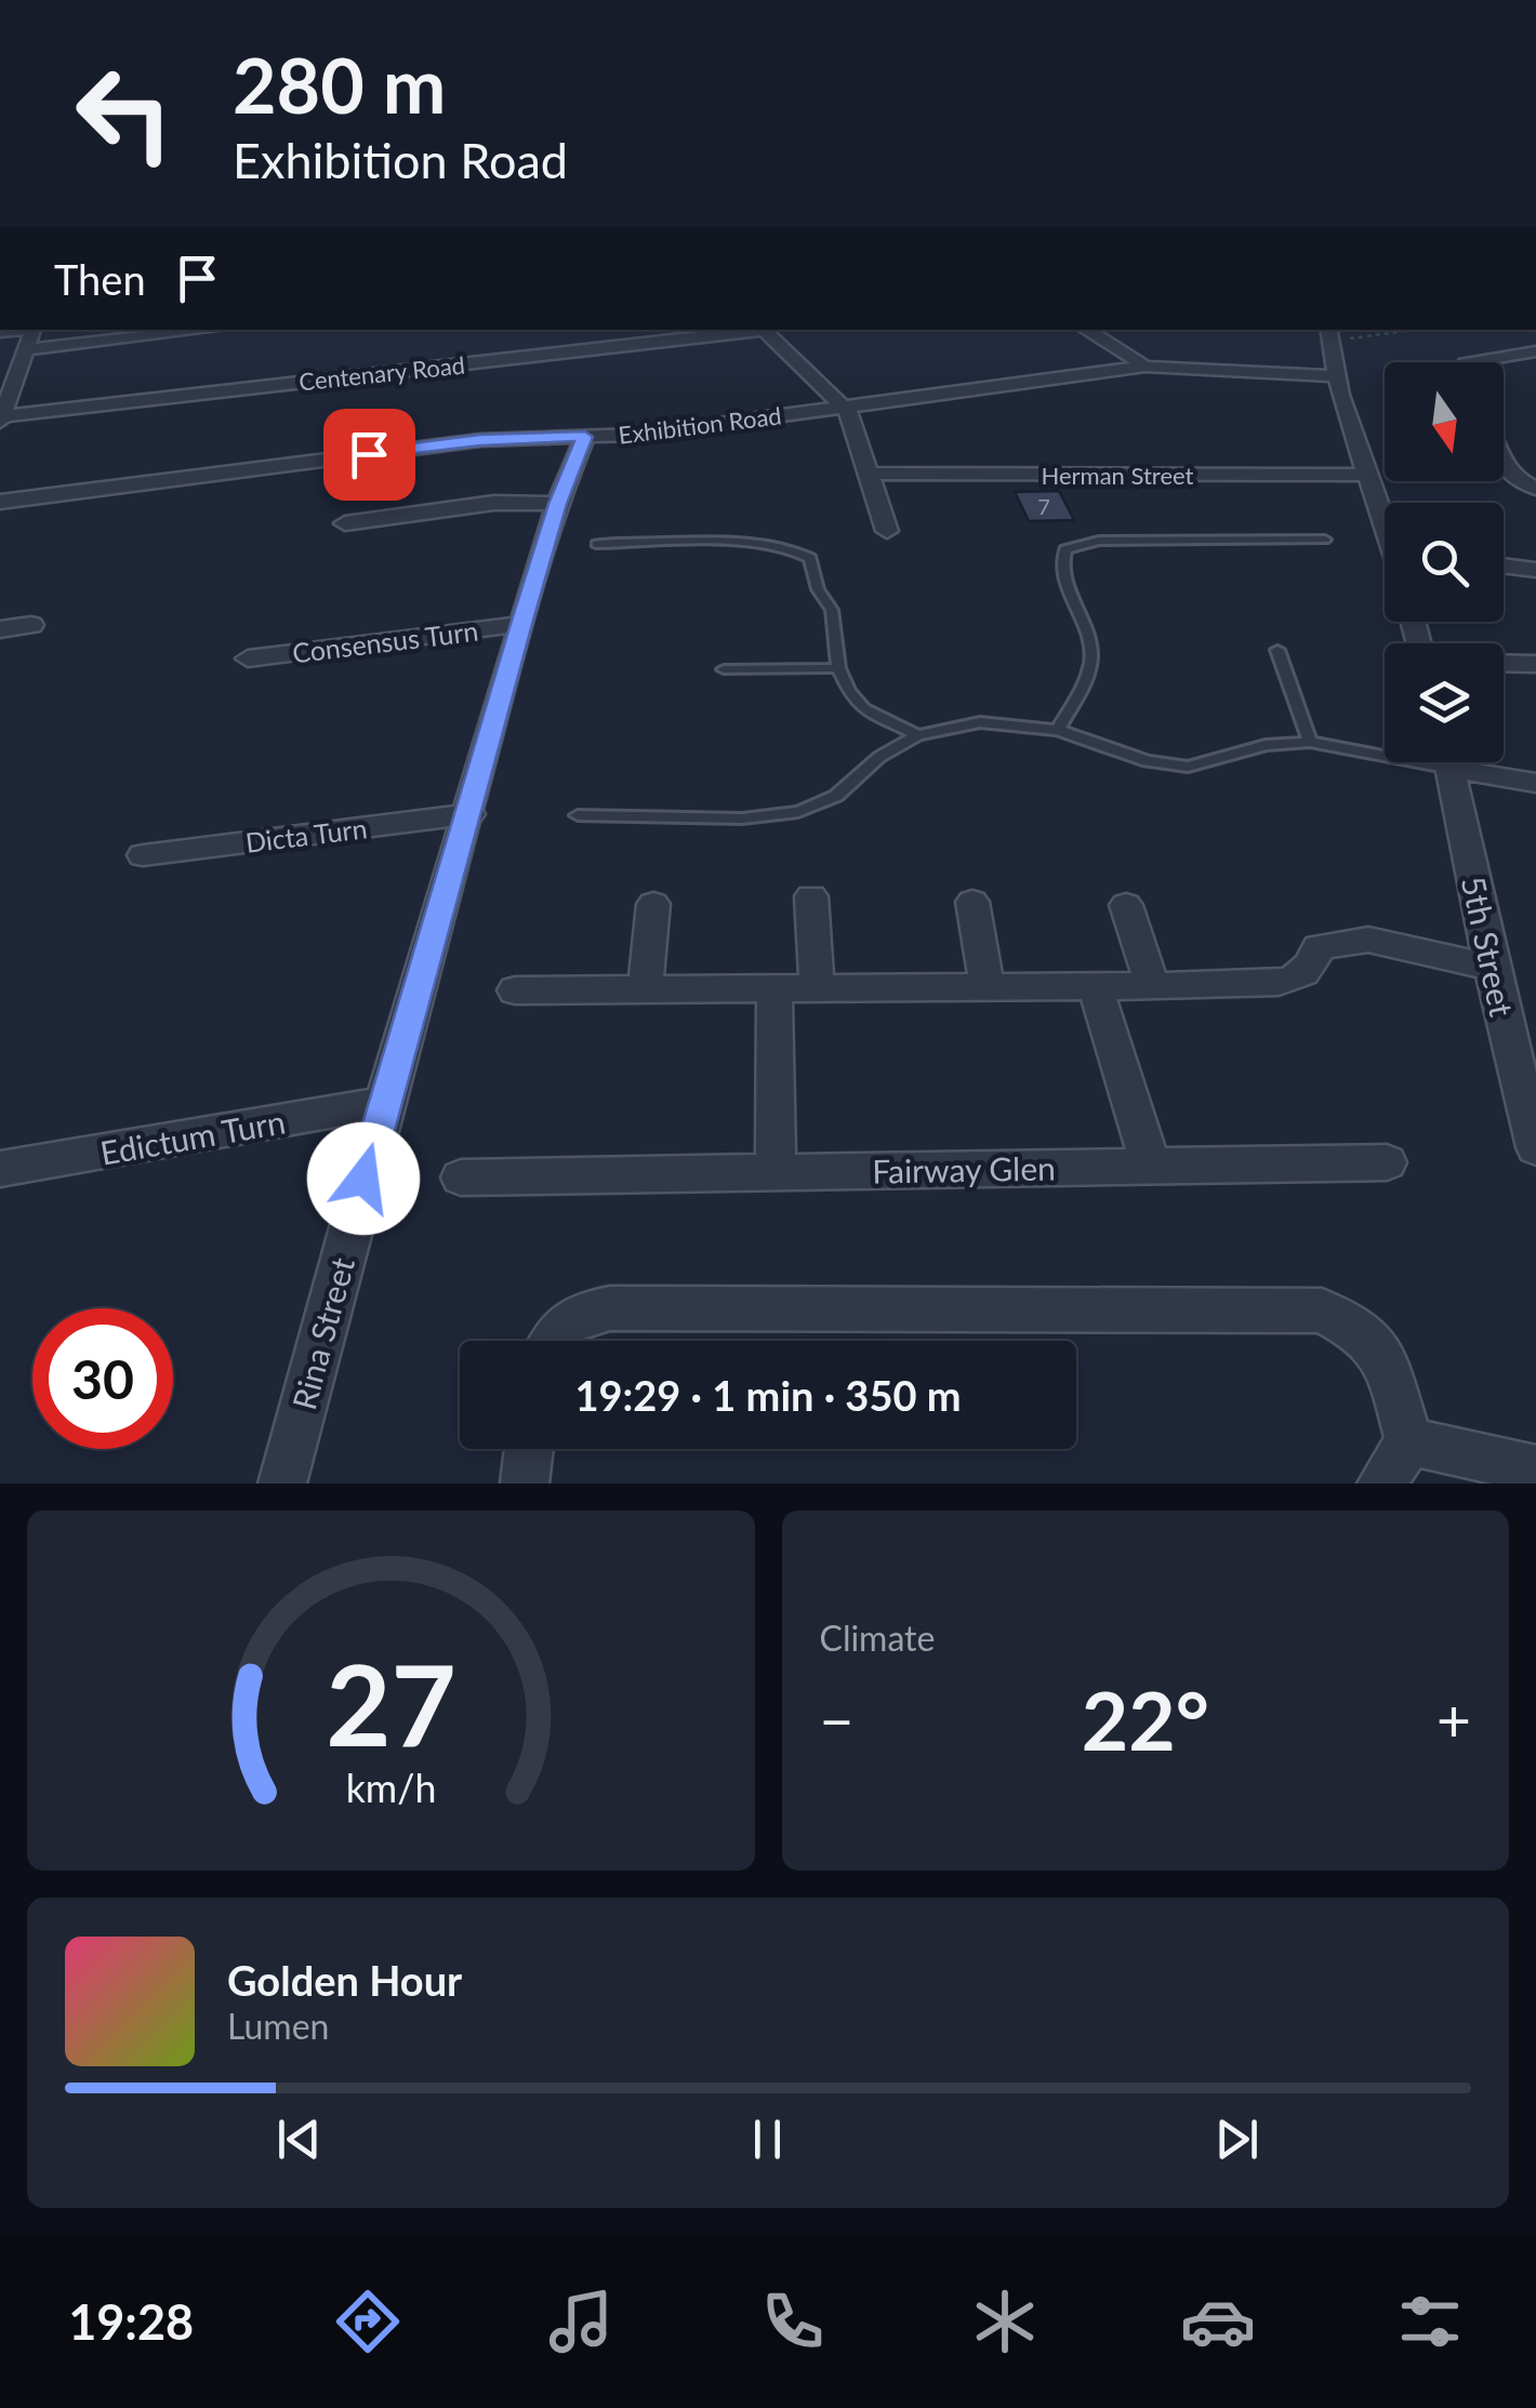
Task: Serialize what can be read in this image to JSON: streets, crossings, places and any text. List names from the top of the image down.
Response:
{
  "streets": {
    "street": [
      "Centenary Road",
      "Exhibition Road",
      "Herman Street",
      "Consensus Turn",
      "Dicta Turn",
      "5th Street",
      "Edictum Turn",
      "Fairway Glen",
      "Rina Street"
    ]
  },
  "crossings": [
    ["Exhibition Road", "Rina Street"],
    ["Consensus Turn", "Rina Street"],
    ["Dicta Turn", "Rina Street"],
    ["Edictum Turn", "Rina Street"]
  ],
  "house_numbers": ["7"],
  "north": "bottom",
  "page": {
    "turn": ["280 m", "Exhibition Road"],
    "then": "Then",
    "limit": "30",
    "trip": "19:29 · 1 min · 350 m",
    "tile": "Climate",
    "heat": ["−", "22°", "+"],
    "song": ["Golden Hour", "Lumen"],
    "tabs": "19:28",
    "gauge": ["27", "km/h"]
  }
}
